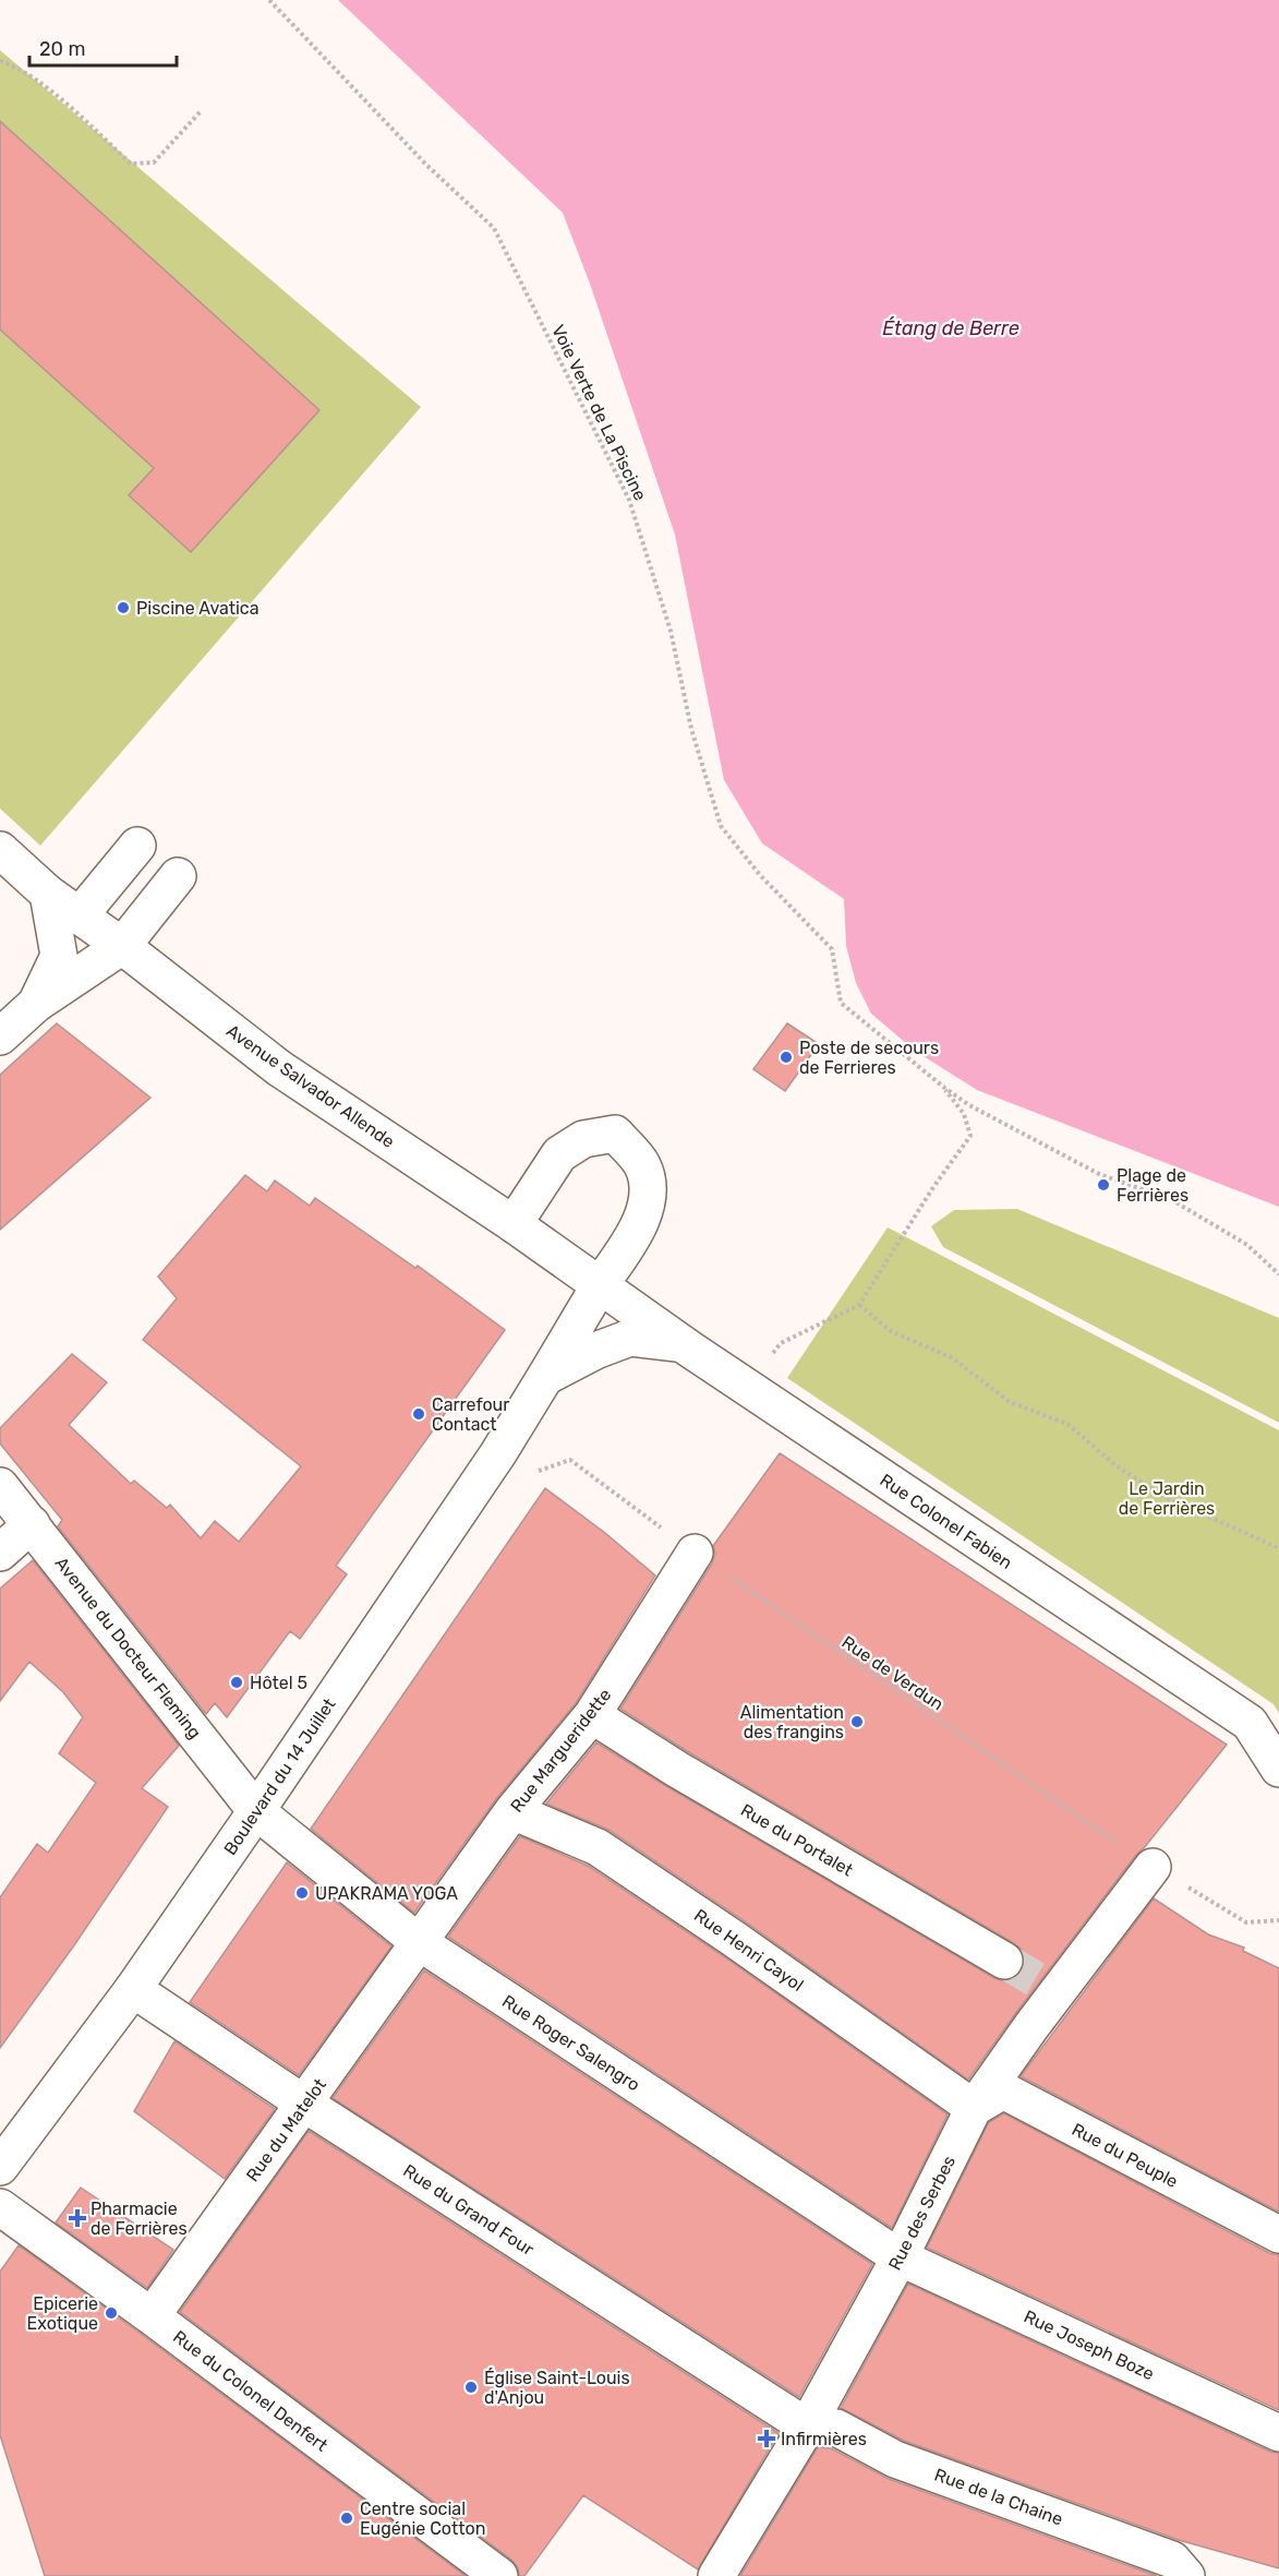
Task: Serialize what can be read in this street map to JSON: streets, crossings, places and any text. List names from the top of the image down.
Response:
{
  "streets": {
    "street": [
      "Avenue Salvador Allende",
      "Rue Colonel Fabien",
      "Avenue du Docteur Fleming",
      "Rue Margueridette",
      "Boulevard du 14 Juillet",
      "Rue du Portalet",
      "Rue Henri Cayol",
      "Rue Roger Salengro",
      "Rue du Matelot",
      "Rue du Peuple",
      "Rue du Grand Four",
      "Rue des Serbes",
      "Rue Joseph Boze",
      "Rue du Colonel Denfert",
      "Rue de la Chaine"
    ],
    "path": ["Voie Verte de La Piscine", "Rue de Verdun"]
  },
  "crossings": [
    ["Avenue Salvador Allende", "Rue Colonel Fabien"],
    ["Avenue Salvador Allende", "Boulevard du 14 Juillet"],
    ["Rue Colonel Fabien", "Boulevard du 14 Juillet"],
    ["Avenue du Docteur Fleming", "Boulevard du 14 Juillet"],
    ["Avenue du Docteur Fleming", "Rue Roger Salengro"],
    ["Rue de Verdun", "Rue Margueridette"],
    ["Rue de Verdun", "Boulevard du 14 Juillet"],
    ["Rue de Verdun", "Rue des Serbes"],
    ["Rue Margueridette", "Rue du Portalet"],
    ["Rue Margueridette", "Rue Henri Cayol"],
    ["Rue Margueridette", "Rue Roger Salengro"],
    ["Rue Margueridette", "Rue du Matelot"],
    ["Boulevard du 14 Juillet", "Rue Roger Salengro"],
    ["Boulevard du 14 Juillet", "Rue du Grand Four"],
    ["Rue Henri Cayol", "Rue du Peuple"],
    ["Rue Henri Cayol", "Rue des Serbes"],
    ["Rue Roger Salengro", "Rue du Matelot"],
    ["Rue Roger Salengro", "Rue des Serbes"],
    ["Rue Roger Salengro", "Rue Joseph Boze"],
    ["Rue du Matelot", "Rue du Grand Four"],
    ["Rue du Matelot", "Rue du Colonel Denfert"],
    ["Rue du Peuple", "Rue des Serbes"],
    ["Rue du Grand Four", "Rue des Serbes"],
    ["Rue du Grand Four", "Rue de la Chaine"],
    ["Rue des Serbes", "Rue Joseph Boze"],
    ["Rue des Serbes", "Rue de la Chaine"]
  ],
  "water": ["Étang de Berre"],
  "parks": ["Le Jardin de Ferrières"],
  "places": {
    "other": [
      "Piscine Avatica",
      "Poste de secours de Ferrieres",
      "Plage de Ferrières",
      "Carrefour Contact",
      "Hôtel 5",
      "Alimentation des frangins",
      "UPAKRAMA YOGA",
      "Epicerie Exotique",
      "Église Saint-Louis d'Anjou",
      "Centre social Eugénie Cotton"
    ],
    "health": ["Pharmacie de Ferrières", "Infirmières"]
  },
  "scale_bar": "20 m"
}
